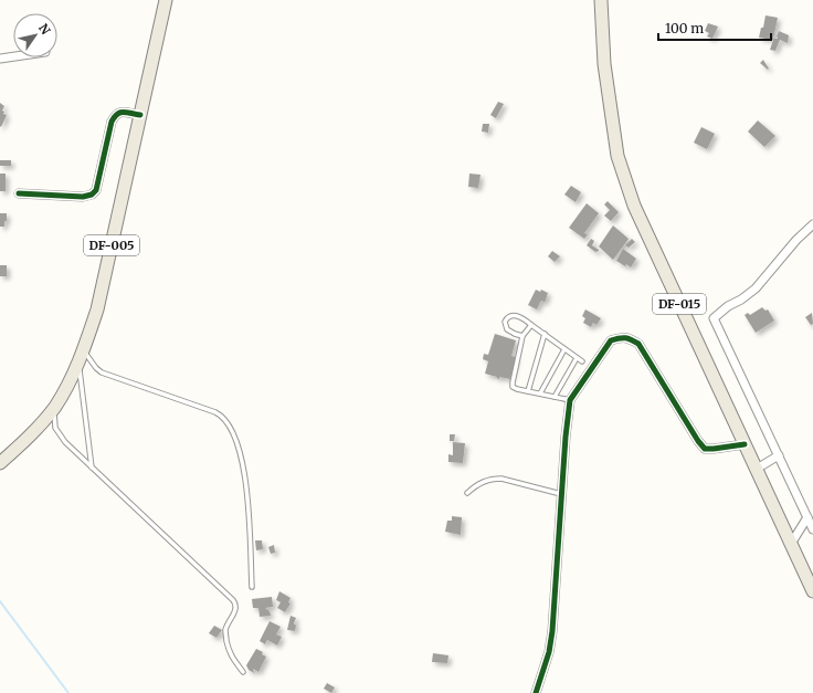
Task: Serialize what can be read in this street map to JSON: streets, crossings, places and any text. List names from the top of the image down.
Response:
{
  "streets": {
    "main road": ["DF-005", "DF-015"]
  },
  "scale_bar": "100 m",
  "north": "top right"
}
